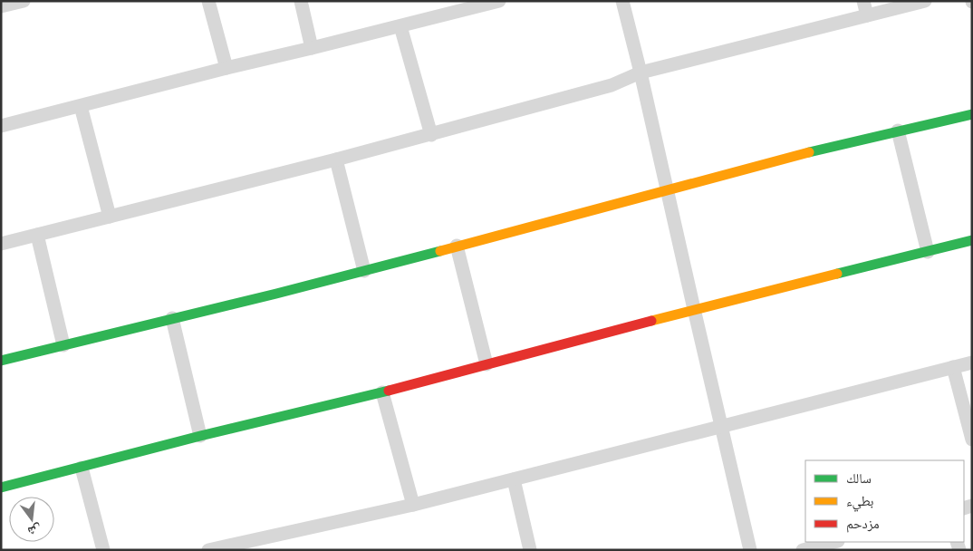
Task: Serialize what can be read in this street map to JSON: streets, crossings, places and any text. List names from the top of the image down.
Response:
{
  "legend": ["سالك", "بطيء", "مزدحم"],
  "north": "bottom"
}
